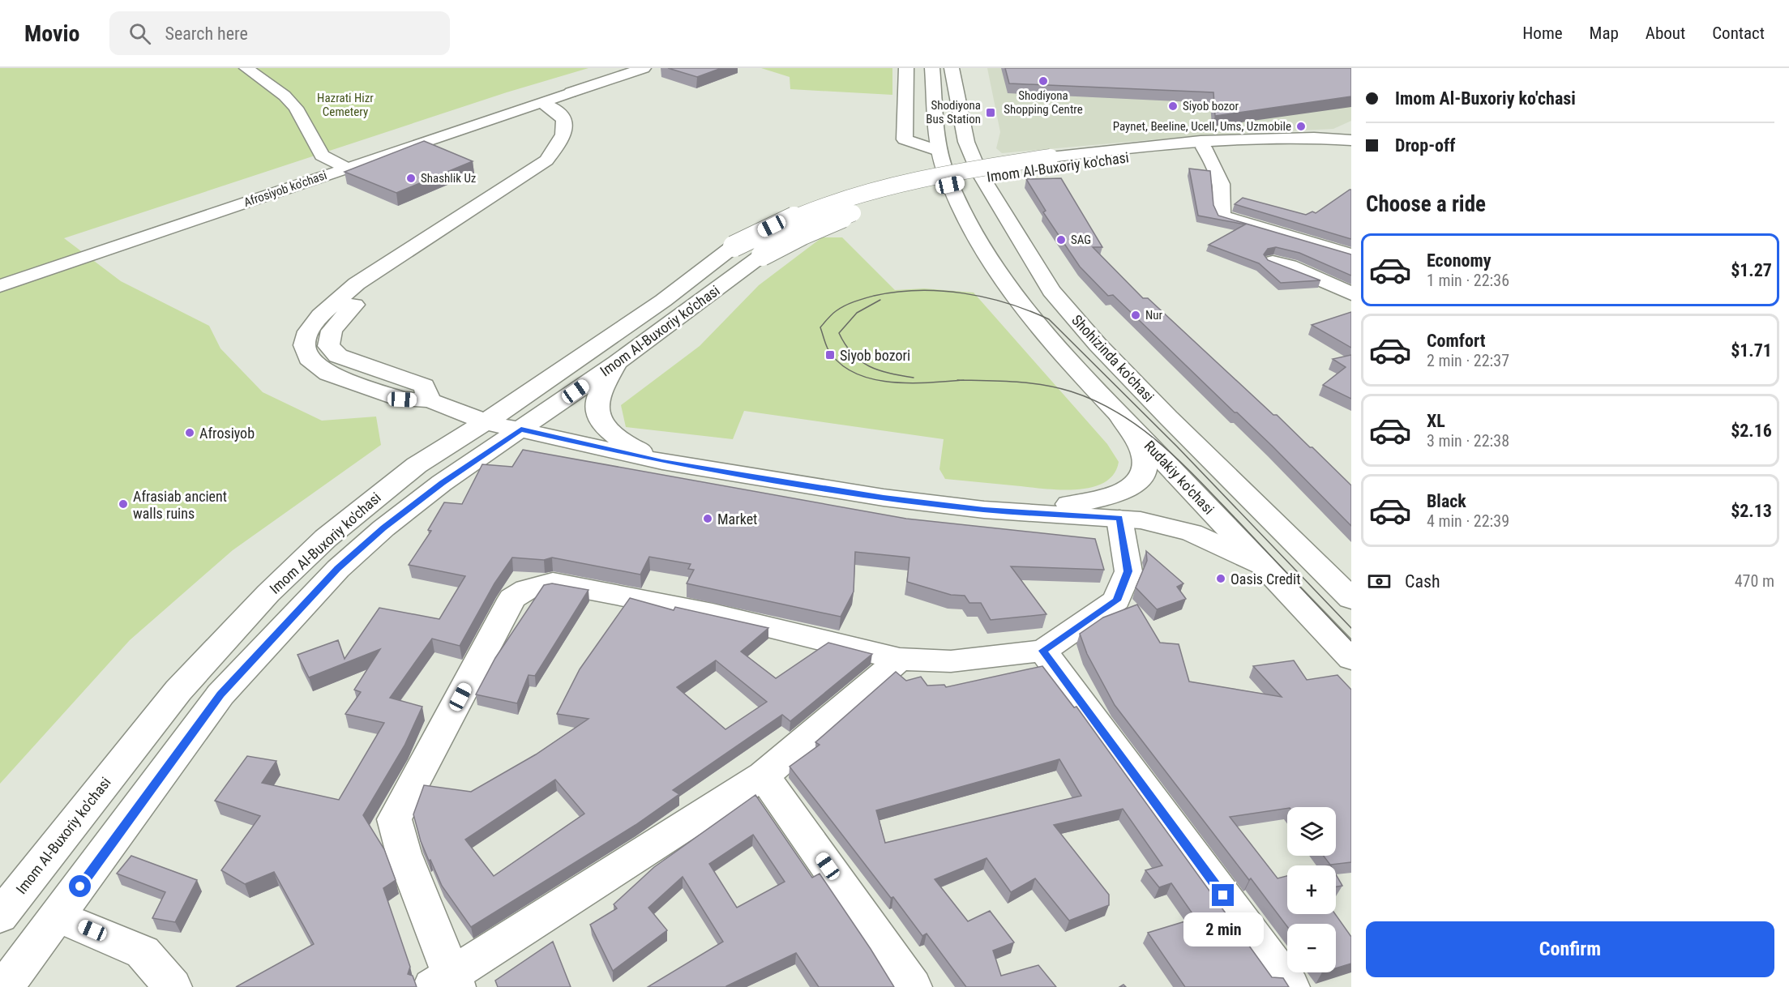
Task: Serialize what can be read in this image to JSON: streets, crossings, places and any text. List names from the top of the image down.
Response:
{
  "streets": {
    "main road": [
      "Imom Al-Buxoriy ko'chasi",
      "Afrosiyob ko'chasi",
      "Shohizinda ko'chasi",
      "Rudakiy ko'chasi"
    ]
  },
  "parks": ["Hazrati Hizr Cemetery"],
  "places": {
    "other": [
      "Shodiyona Shopping Centre",
      "Siyob bozor",
      "Paynet, Beeline, Ucell, Ums, Uzmobile",
      "Shashlik Uz",
      "SAG",
      "Nur",
      "Afrosiyob",
      "Afrasiab ancient walls ruins",
      "Market",
      "Oasis Credit"
    ],
    "transit": ["Shodiyona Bus Station", "Siyob bozori"]
  },
  "page": {
    "header": "Movio",
    "search": "Search here",
    "nav": [
      "Home",
      "Map",
      "About",
      "Contact"
    ],
    "banner": ["Imom Al-Buxoriy ko'chasi", "Drop-off"],
    "heading": "Choose a ride",
    "list": [
      {
        "name": "Economy",
        "note": "1 min · 22:36",
        "value": "$1.27"
      },
      {
        "name": "Comfort",
        "note": "2 min · 22:37",
        "value": "$1.71"
      },
      {
        "name": "XL",
        "note": "3 min · 22:38",
        "value": "$2.16"
      },
      {
        "name": "Black",
        "note": "4 min · 22:39",
        "value": "$2.13"
      }
    ],
    "pay": ["Cash", "470 m"],
    "map_buttons": ["+", "−"],
    "buttons": "Confirm",
    "bubble": "2 min"
  }
}
